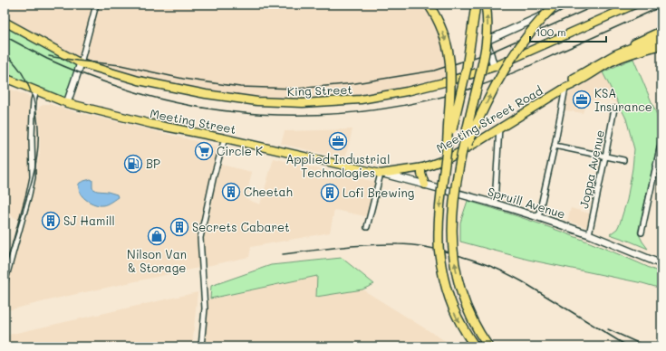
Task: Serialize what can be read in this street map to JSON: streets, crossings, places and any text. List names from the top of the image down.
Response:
{
  "streets": {
    "main road": ["King Street", "Meeting Street Road", "Meeting Street"],
    "street": ["Joppa Avenue", "Spruill Avenue"]
  },
  "crossings": [
    ["Meeting Street Road", "Meeting Street"],
    ["Meeting Street Road", "Spruill Avenue"],
    ["Meeting Street", "Spruill Avenue"],
    ["Joppa Avenue", "Spruill Avenue"]
  ],
  "places": {
    "office": ["KSA Insurance", "Applied Industrial Technologies"],
    "supermarket": ["Circle K"],
    "fuel station": ["BP"],
    "building": [
      "Cheetah",
      "Lofi Brewing",
      "SJ Hamill",
      "Secrets Cabaret"
    ],
    "shop": ["Nilson Van & Storage"]
  },
  "scale_bar": "100 m"
}
